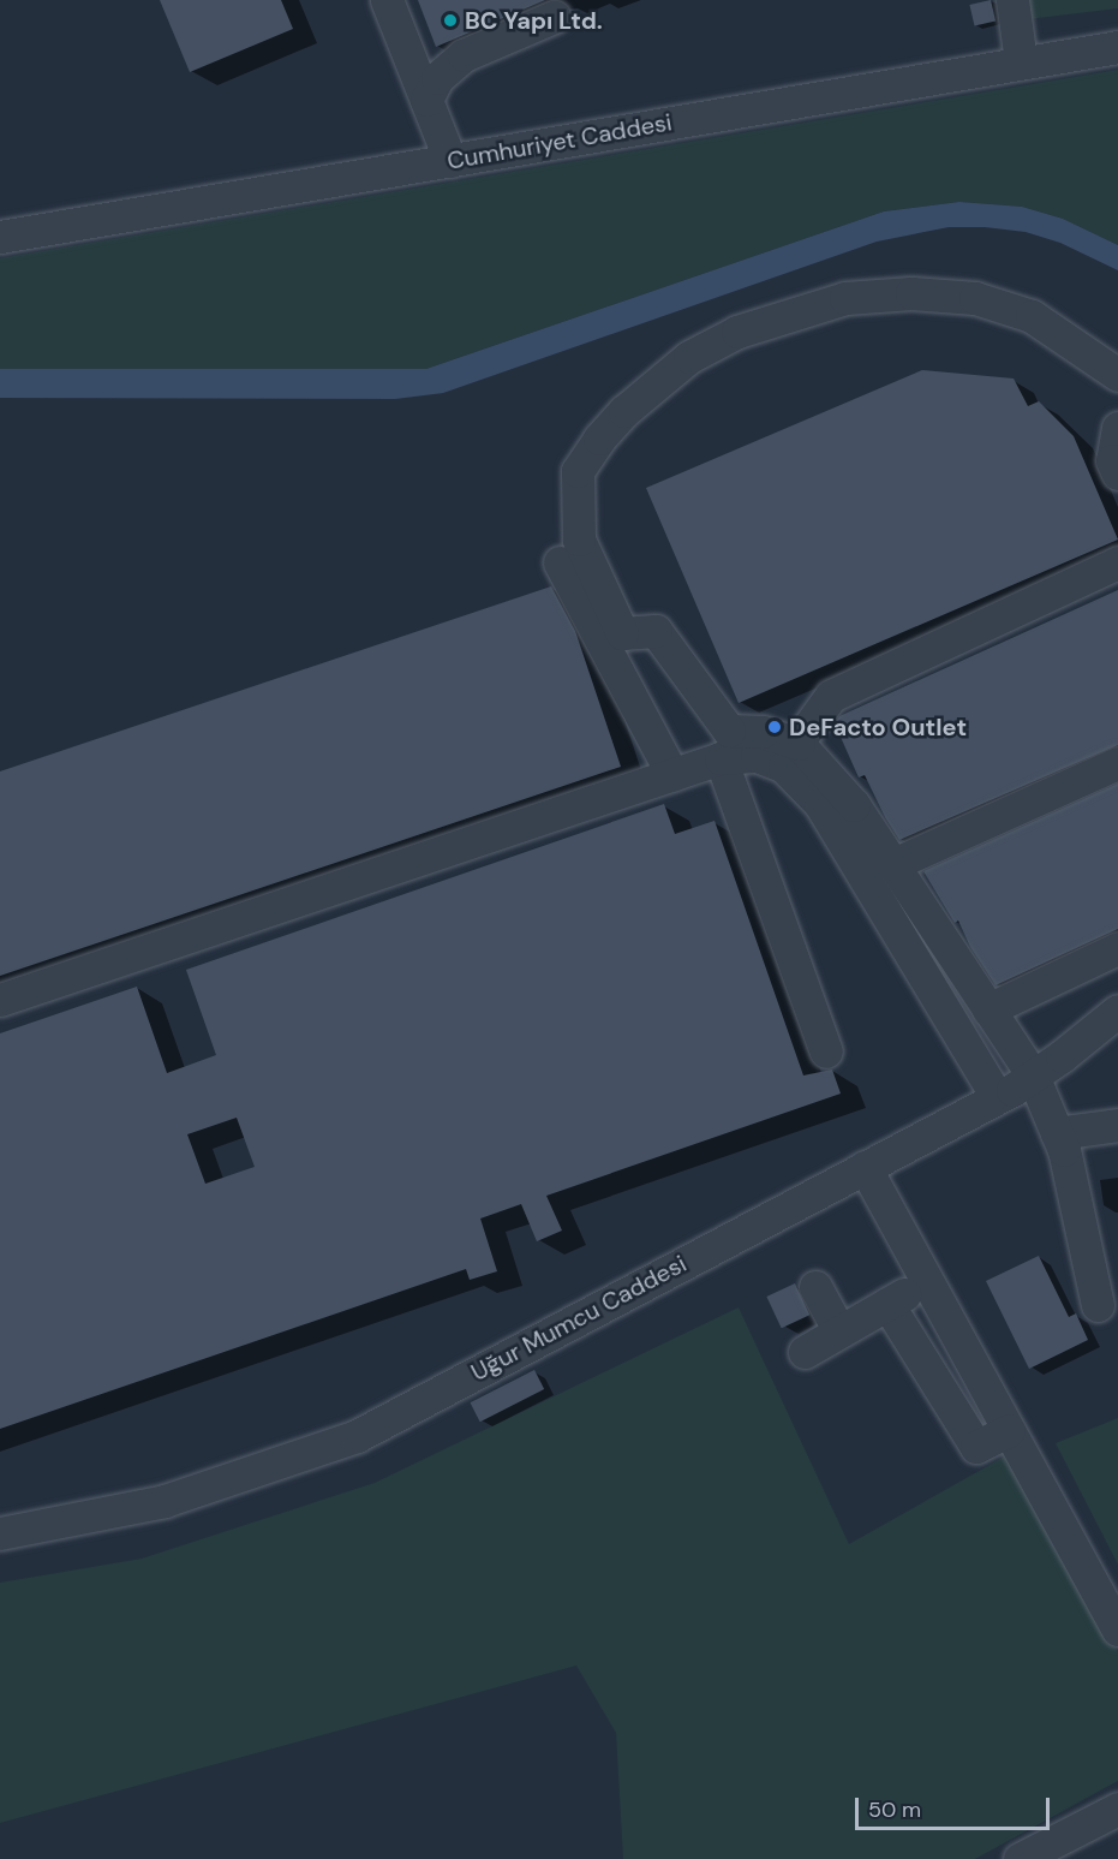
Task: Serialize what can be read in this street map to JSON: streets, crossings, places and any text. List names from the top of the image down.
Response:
{
  "streets": {
    "street": ["Cumhuriyet Caddesi", "Uğur Mumcu Caddesi"]
  },
  "places": ["BC Yapı Ltd.", "DeFacto Outlet"],
  "scale_bar": "50 m"
}
